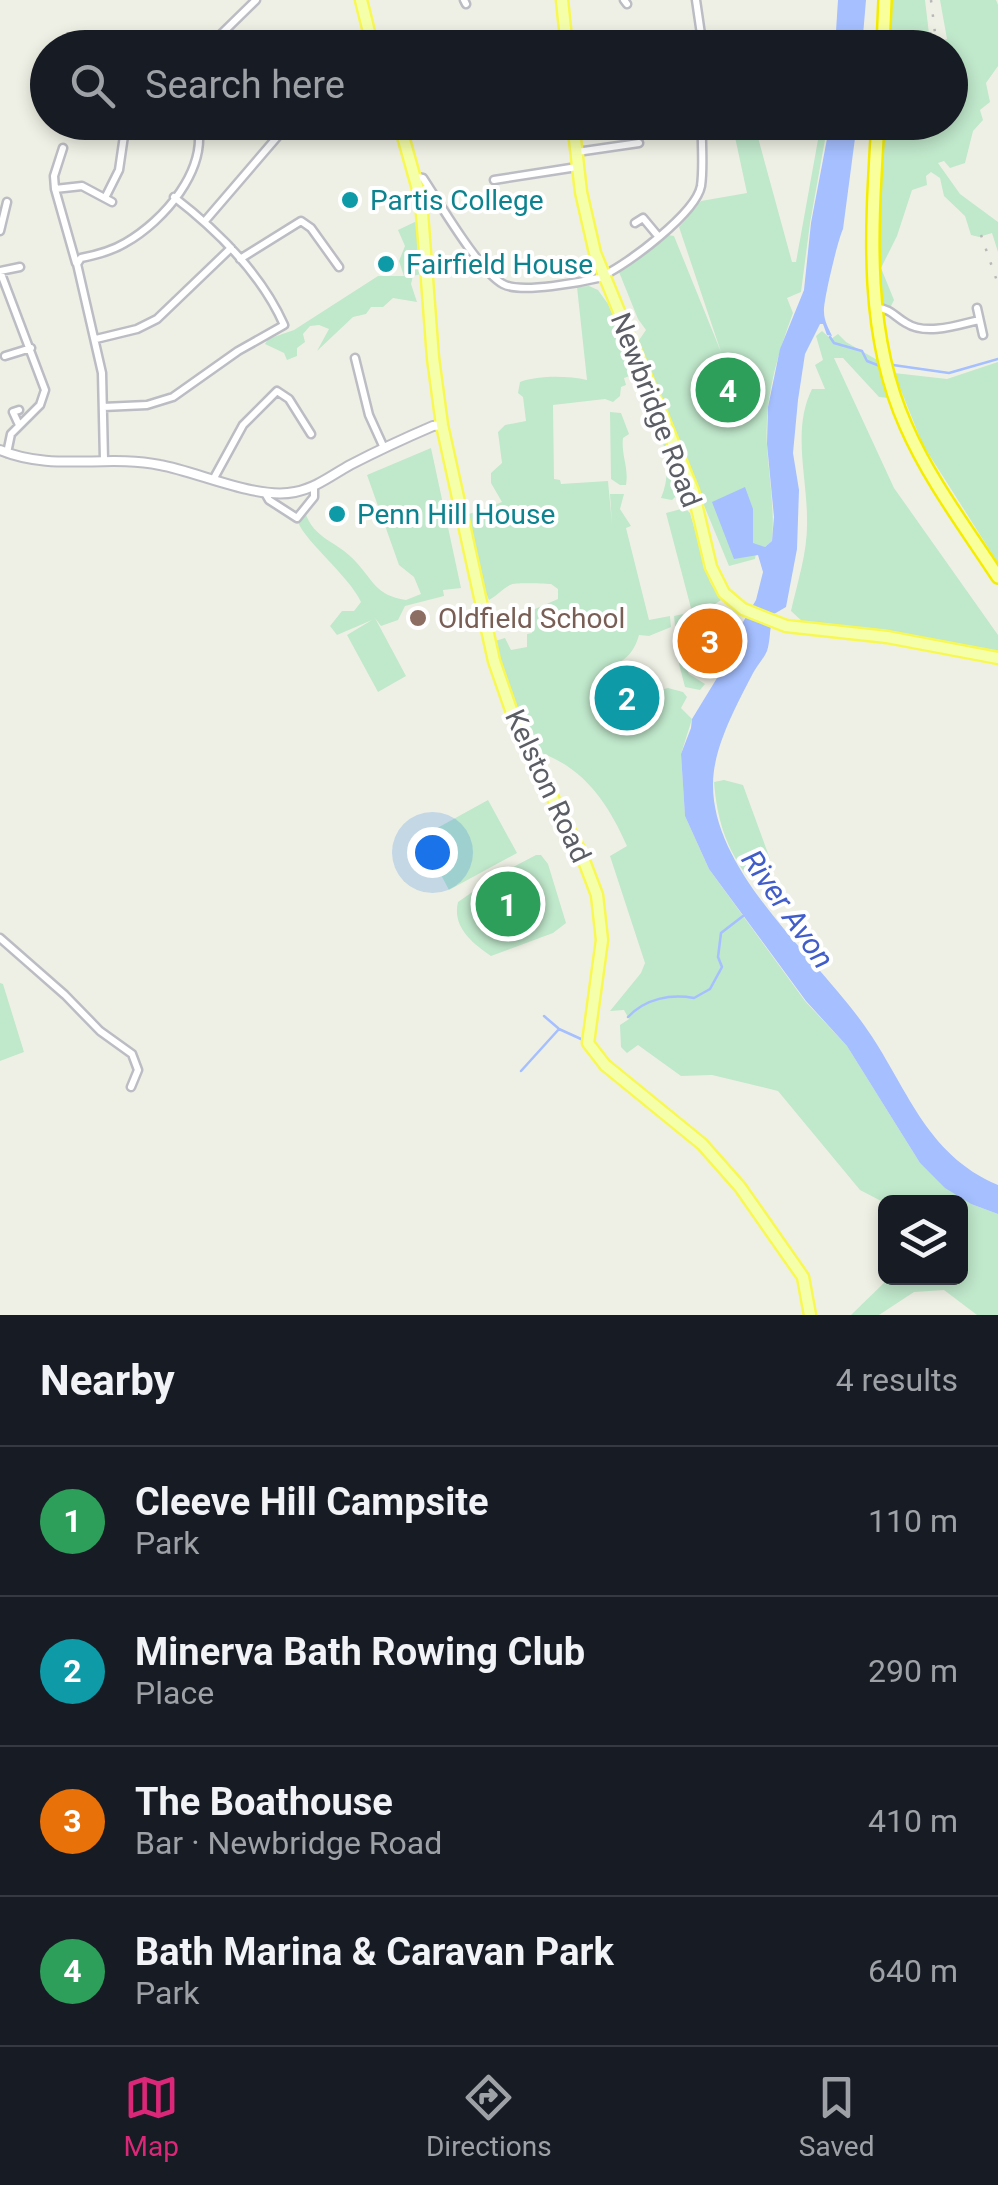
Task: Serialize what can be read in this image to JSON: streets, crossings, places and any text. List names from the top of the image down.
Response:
{
  "streets": {
    "main road": ["Newbridge Road", "Kelston Road"]
  },
  "water": ["River Avon"],
  "places": [
    "Partis College",
    "Fairfield House",
    "Penn Hill House",
    "Oldfield School"
  ],
  "page": {
    "search": "Search here",
    "pins": [
      "4",
      "3",
      "2",
      "1"
    ],
    "heading": ["Nearby", "4 results"],
    "list": [
      {
        "mark": "1",
        "name": "Cleeve Hill Campsite",
        "note": "Park",
        "value": "110 m"
      },
      {
        "mark": "2",
        "name": "Minerva Bath Rowing Club",
        "note": "Place",
        "value": "290 m"
      },
      {
        "mark": "3",
        "name": "The Boathouse",
        "note": "Bar · Newbridge Road",
        "value": "410 m"
      },
      {
        "mark": "4",
        "name": "Bath Marina & Caravan Park",
        "note": "Park",
        "value": "640 m"
      }
    ],
    "nav": ["Map", "Directions", "Saved"]
  }
}
